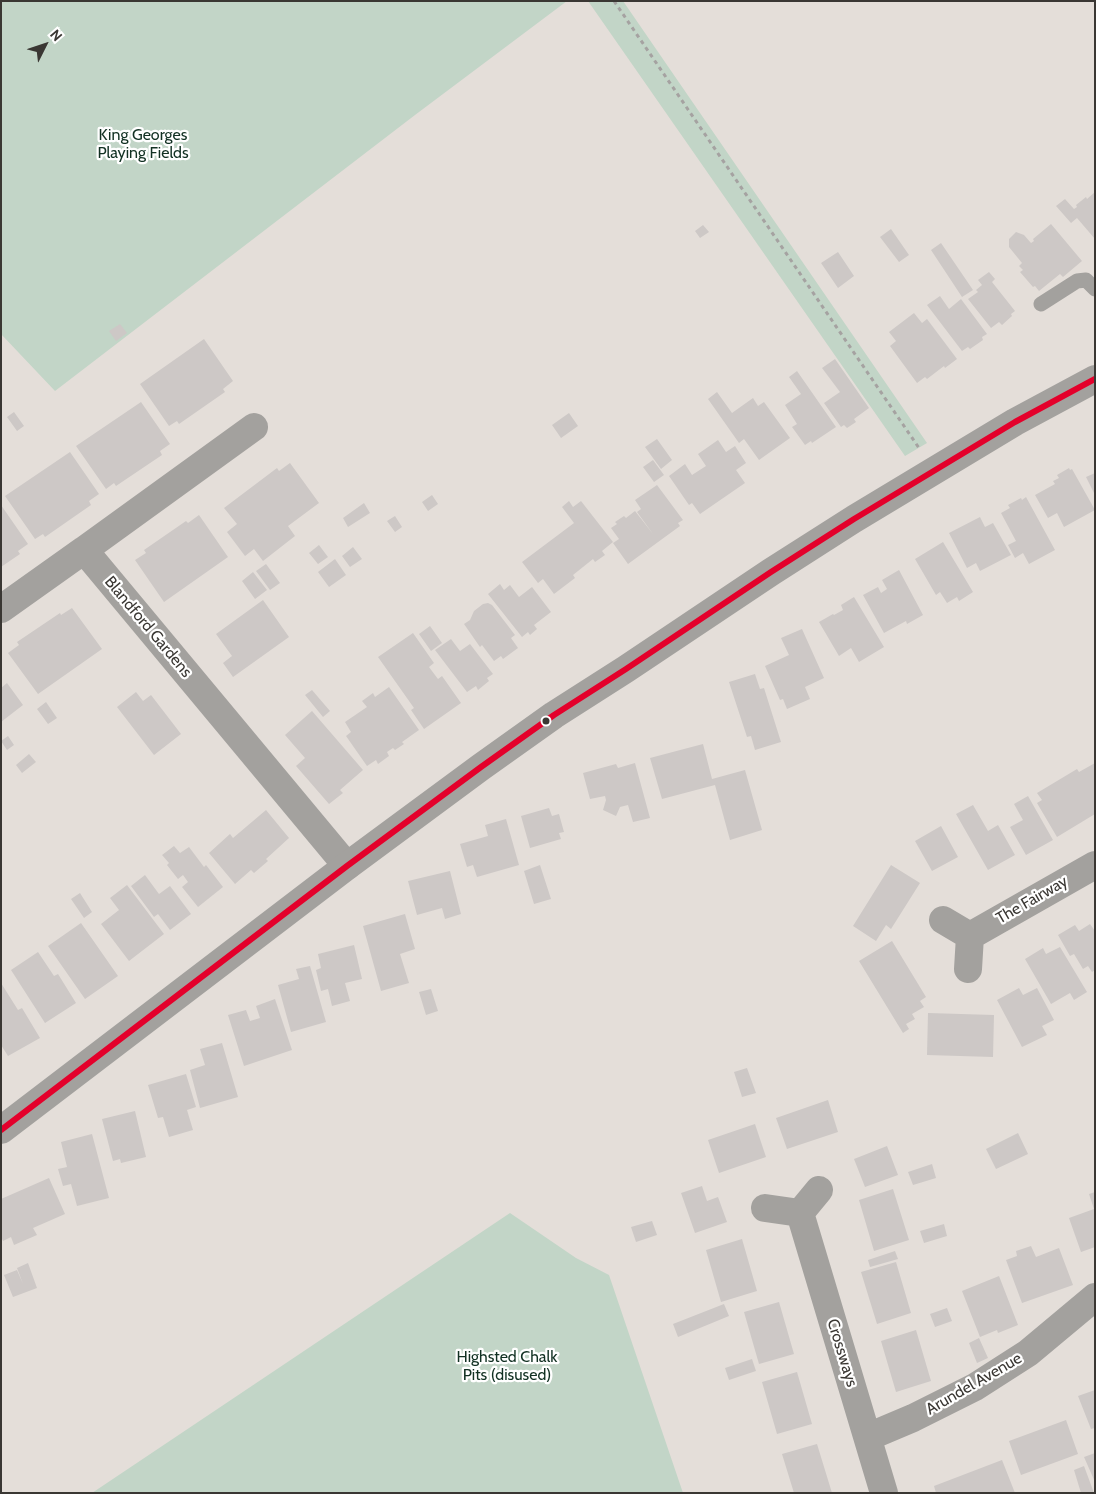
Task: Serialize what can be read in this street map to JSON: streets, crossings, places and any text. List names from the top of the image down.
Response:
{
  "streets": {
    "street": [
      "Blandford Gardens",
      "The Fairway",
      "Crossways",
      "Arundel Avenue"
    ]
  },
  "crossings": [
    ["Crossways", "Arundel Avenue"]
  ],
  "parks": ["King Georges Playing Fields", "Highsted Chalk Pits (disused)"],
  "north": "top right"
}
